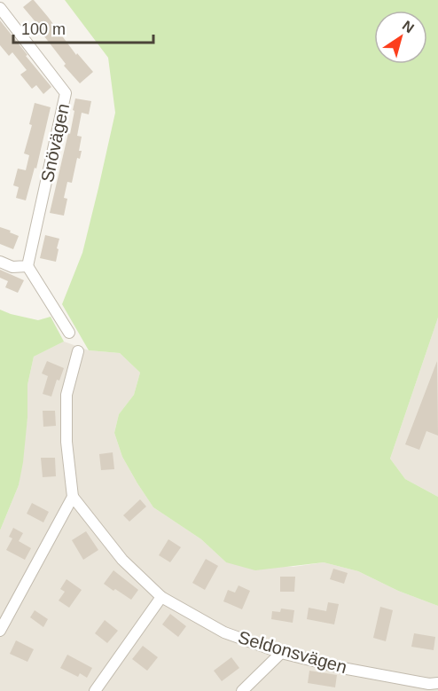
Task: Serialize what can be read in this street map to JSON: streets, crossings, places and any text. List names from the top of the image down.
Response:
{
  "streets": {
    "street": ["Snövägen", "Seldonsvägen"]
  },
  "scale_bar": "100 m",
  "north": "top right"
}
